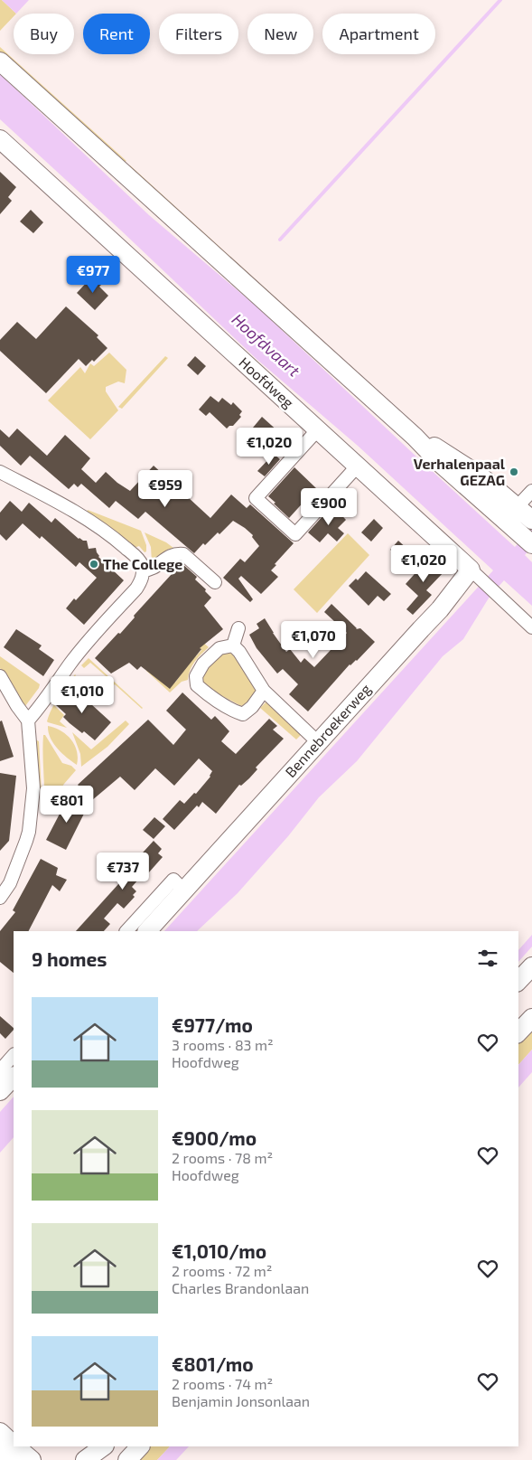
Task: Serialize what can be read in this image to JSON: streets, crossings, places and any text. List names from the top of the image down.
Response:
{
  "streets": {
    "street": ["Hoofdweg", "Bennebroekerweg"]
  },
  "crossings": [
    ["Hoofdweg", "Bennebroekerweg"]
  ],
  "water": ["Hoofdvaart"],
  "places": ["Verhalenpaal GEZAG", "The College"],
  "page": {
    "chip": [
      "Buy",
      "Rent",
      "Filters",
      "New",
      "Apartment"
    ],
    "price": [
      "€977",
      "€1,020",
      "€959",
      "€900",
      "€1,020",
      "€1,070",
      "€1,010",
      "€801",
      "€737"
    ],
    "heading": "9 homes",
    "list": [
      {
        "name": "€977/mo",
        "note": "3 rooms · 83 m² · Hoofdweg"
      },
      {
        "name": "€900/mo",
        "note": "2 rooms · 78 m² · Hoofdweg"
      },
      {
        "name": "€1,010/mo",
        "note": "2 rooms · 72 m² · Charles Brandonlaan"
      },
      {
        "name": "€801/mo",
        "note": "2 rooms · 74 m² · Benjamin Jonsonlaan"
      }
    ]
  }
}
